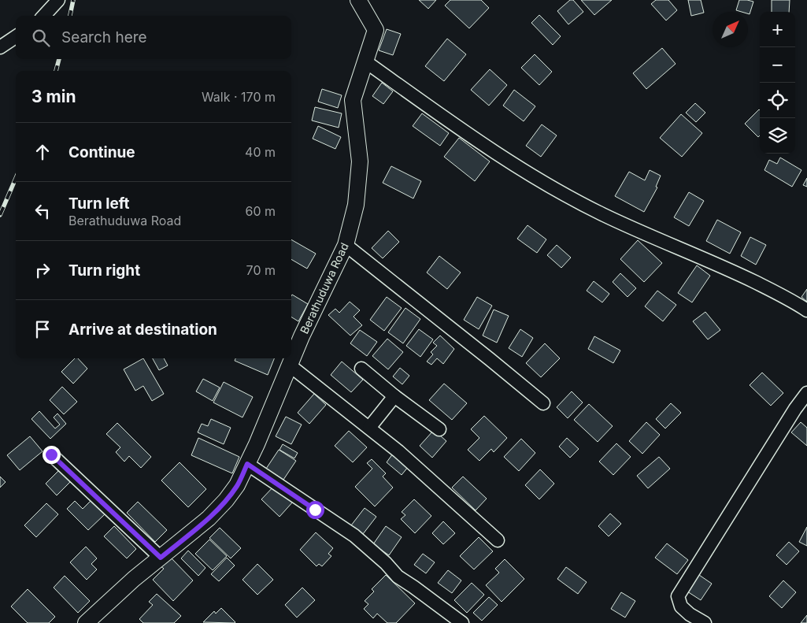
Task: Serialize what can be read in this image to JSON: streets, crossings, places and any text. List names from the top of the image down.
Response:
{
  "streets": {
    "street": ["Berathuduwa Road"]
  },
  "north": "top right",
  "page": {
    "map_buttons": ["+", "−"],
    "search": "Search here",
    "heading": ["3 min", "Walk · 170 m"],
    "list": [
      ["Continue", "40 m"],
      ["Turn left", "Berathuduwa Road", "60 m"],
      ["Turn right", "70 m"],
      "Arrive at destination"
    ]
  }
}
